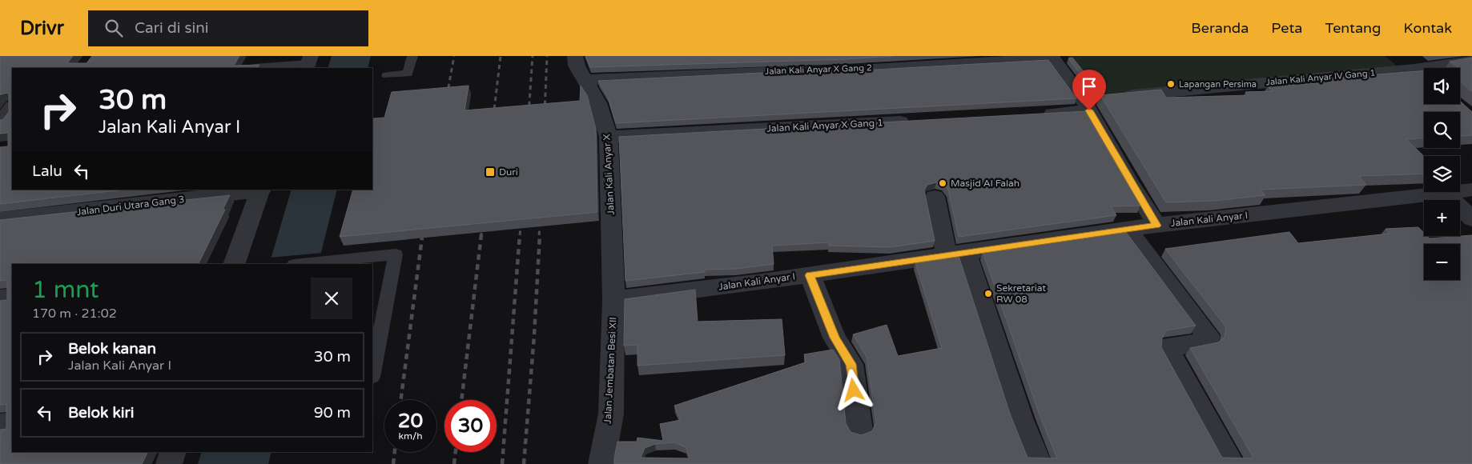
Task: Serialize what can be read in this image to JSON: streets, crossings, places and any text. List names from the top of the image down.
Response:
{
  "streets": {
    "street": [
      "Jalan Kali Anyar X Gang 2",
      "Jalan Kali Anyar IV Gang 1",
      "Jalan Kali Anyar X Gang 1",
      "Jalan Kali Anyar X",
      "Jalan Duri Utara Gang 3",
      "Jalan Kali Anyar I",
      "Jalan Jembatan Besi XII"
    ]
  },
  "crossings": [
    ["Jalan Kali Anyar X Gang 2", "Jalan Kali Anyar X"],
    ["Jalan Kali Anyar X Gang 1", "Jalan Kali Anyar X"],
    ["Jalan Kali Anyar X", "Jalan Kali Anyar I"],
    ["Jalan Kali Anyar X", "Jalan Jembatan Besi XII"],
    ["Jalan Kali Anyar I", "Jalan Jembatan Besi XII"]
  ],
  "places": {
    "other": ["Lapangan Persima", "Masjid Al Falah", "Sekretariat RW 08"],
    "transit": ["Duri"]
  },
  "page": {
    "header": "Drivr",
    "search": "Cari di sini",
    "nav": [
      "Beranda",
      "Peta",
      "Tentang",
      "Kontak"
    ],
    "map_buttons": ["+", "−"],
    "turn": ["30 m", "Jalan Kali Anyar I"],
    "then": "Lalu",
    "heading": ["1 mnt", "170 m · 21:02"],
    "list": [
      {
        "name": "Belok kanan",
        "note": "Jalan Kali Anyar I",
        "value": "30 m"
      },
      {
        "name": "Belok kiri",
        "value": "90 m"
      }
    ],
    "speed": "20 km/h",
    "limit": "30"
  }
}
